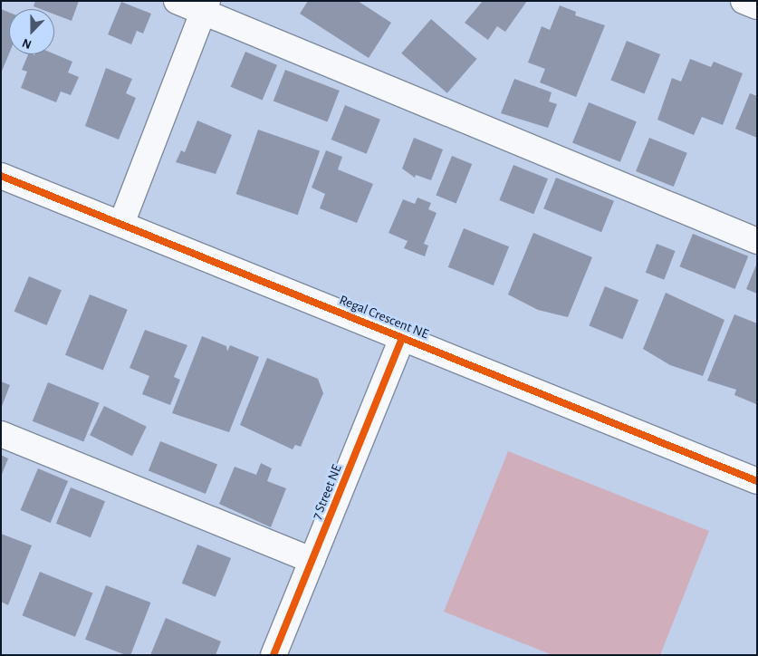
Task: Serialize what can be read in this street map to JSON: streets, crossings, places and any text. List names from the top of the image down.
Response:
{
  "streets": {
    "street": ["Regal Crescent NE", "7 Street NE"]
  },
  "crossings": [
    ["Regal Crescent NE", "7 Street NE"]
  ],
  "north": "bottom"
}
